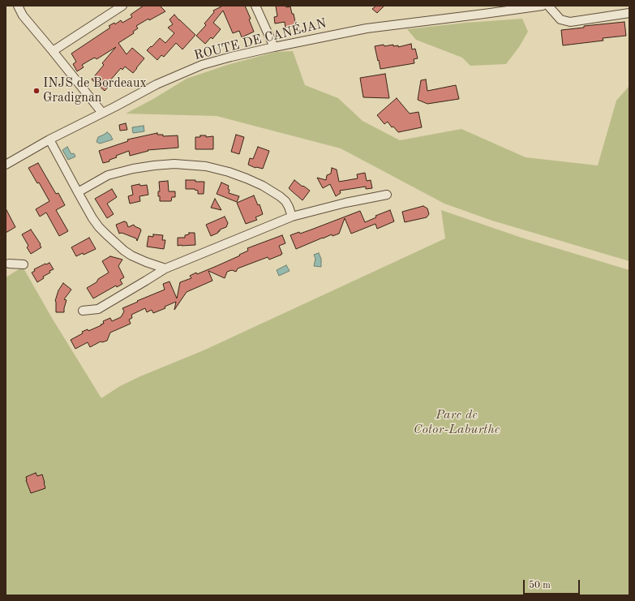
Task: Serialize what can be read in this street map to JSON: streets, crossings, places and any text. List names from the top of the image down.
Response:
{
  "streets": {
    "street": ["ROUTE DE CANÉJAN"]
  },
  "parks": ["Parc de Cotor-Laburthe"],
  "places": ["INJS de Bordeaux Gradignan"],
  "scale_bar": "50 m"
}
